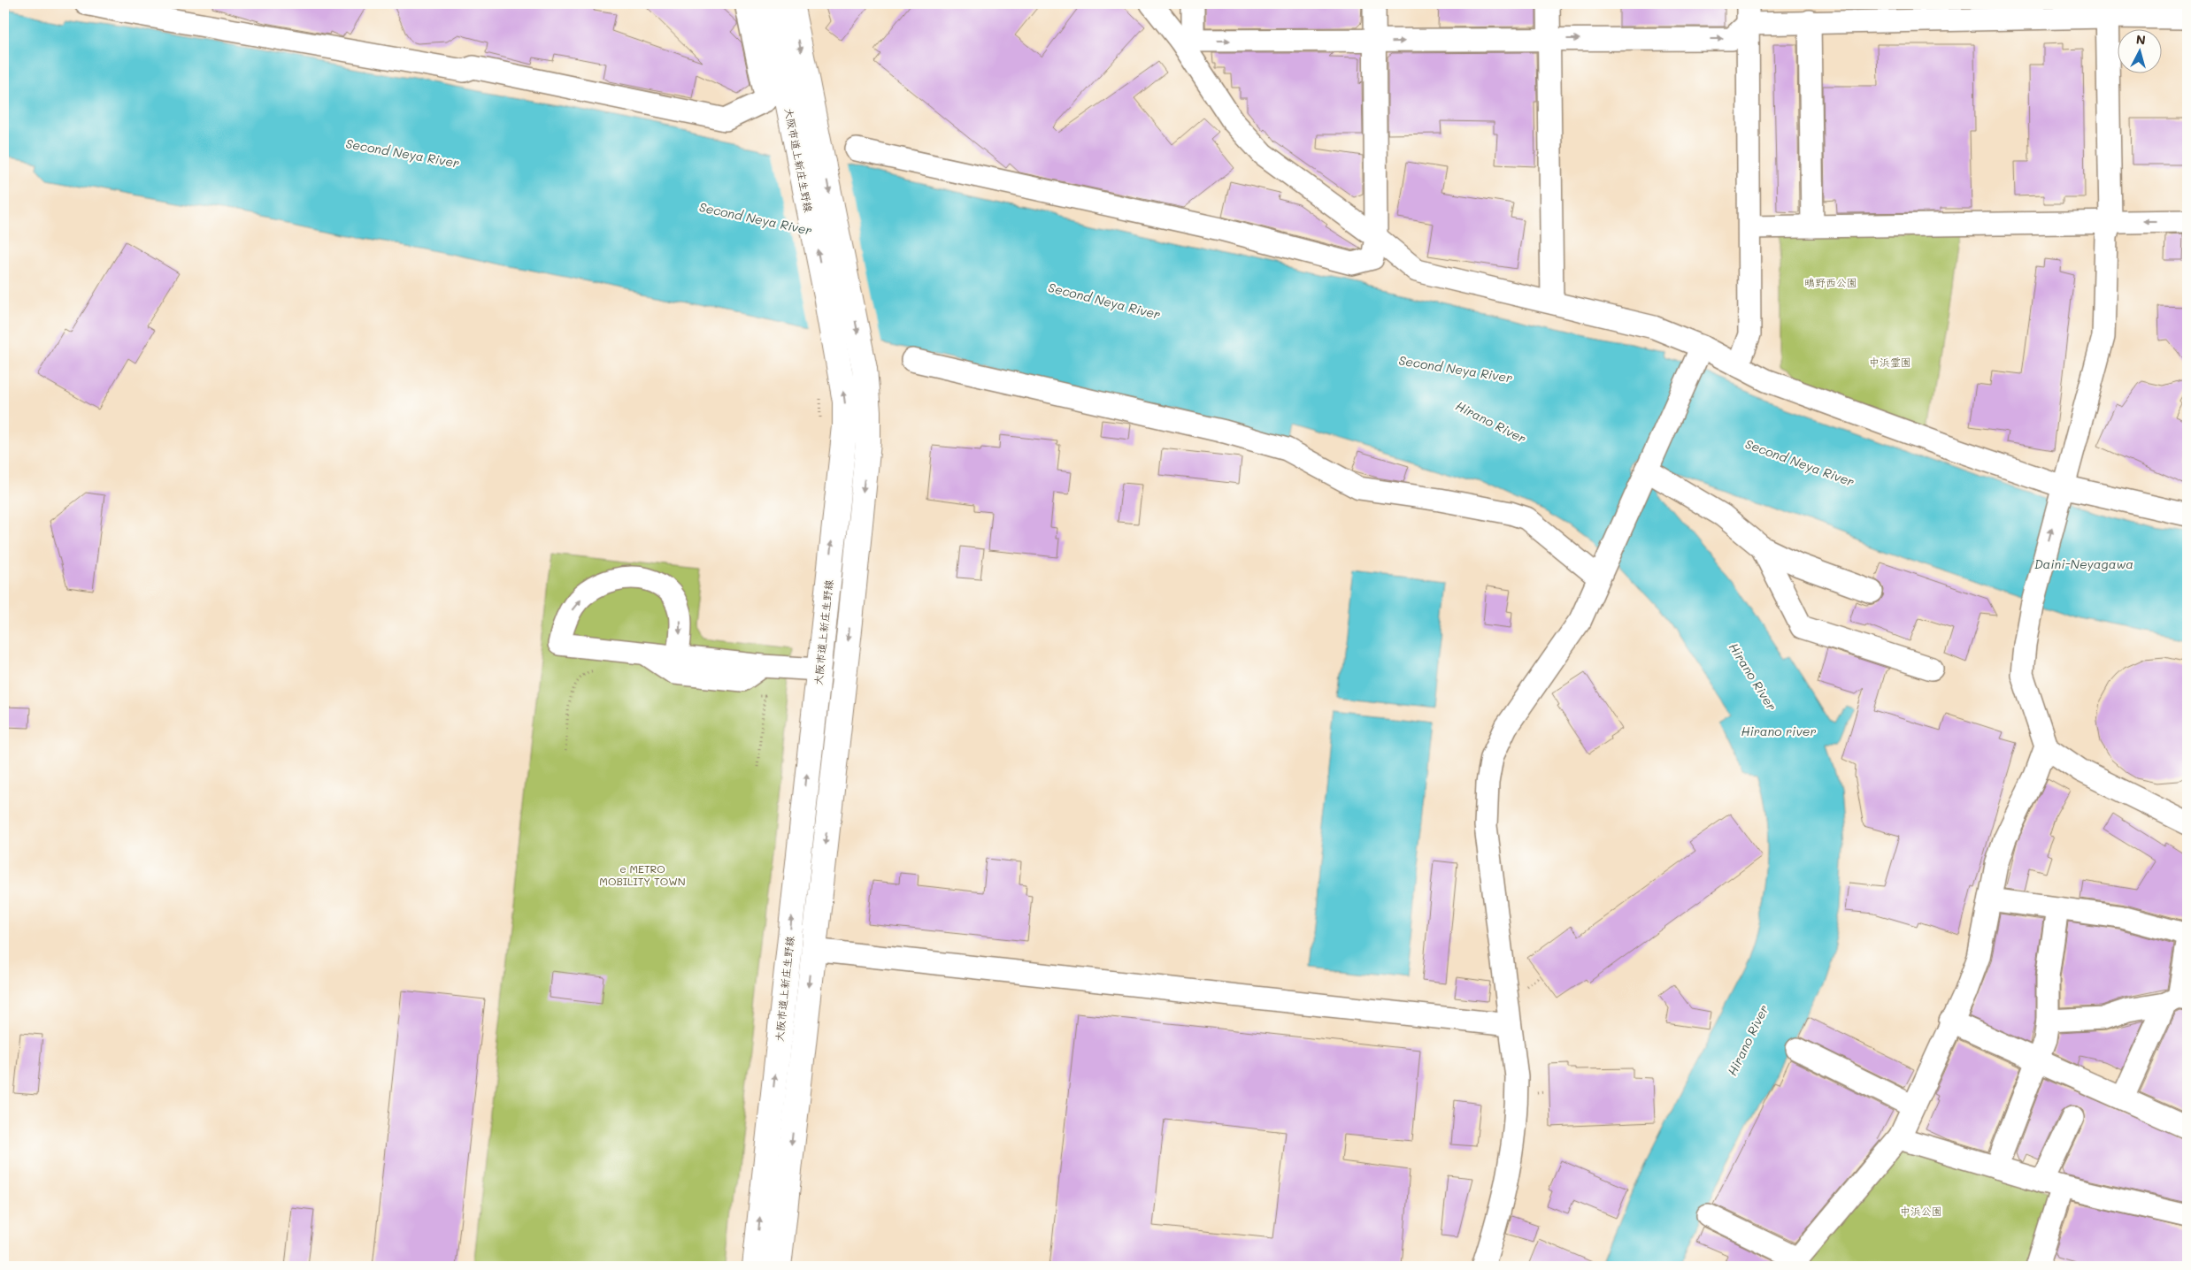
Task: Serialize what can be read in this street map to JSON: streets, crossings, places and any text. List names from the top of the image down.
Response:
{
  "streets": {
    "main road": ["大阪市道上新庄生野線"]
  },
  "water": [
    "Second Neya River",
    "Hirano River",
    "Daini-Neyagawa",
    "Hirano river"
  ],
  "parks": [
    "鴫野西公園",
    "中浜霊園",
    "e METRO MOBILITY TOWN",
    "中浜公園"
  ],
  "north": "top"
}
